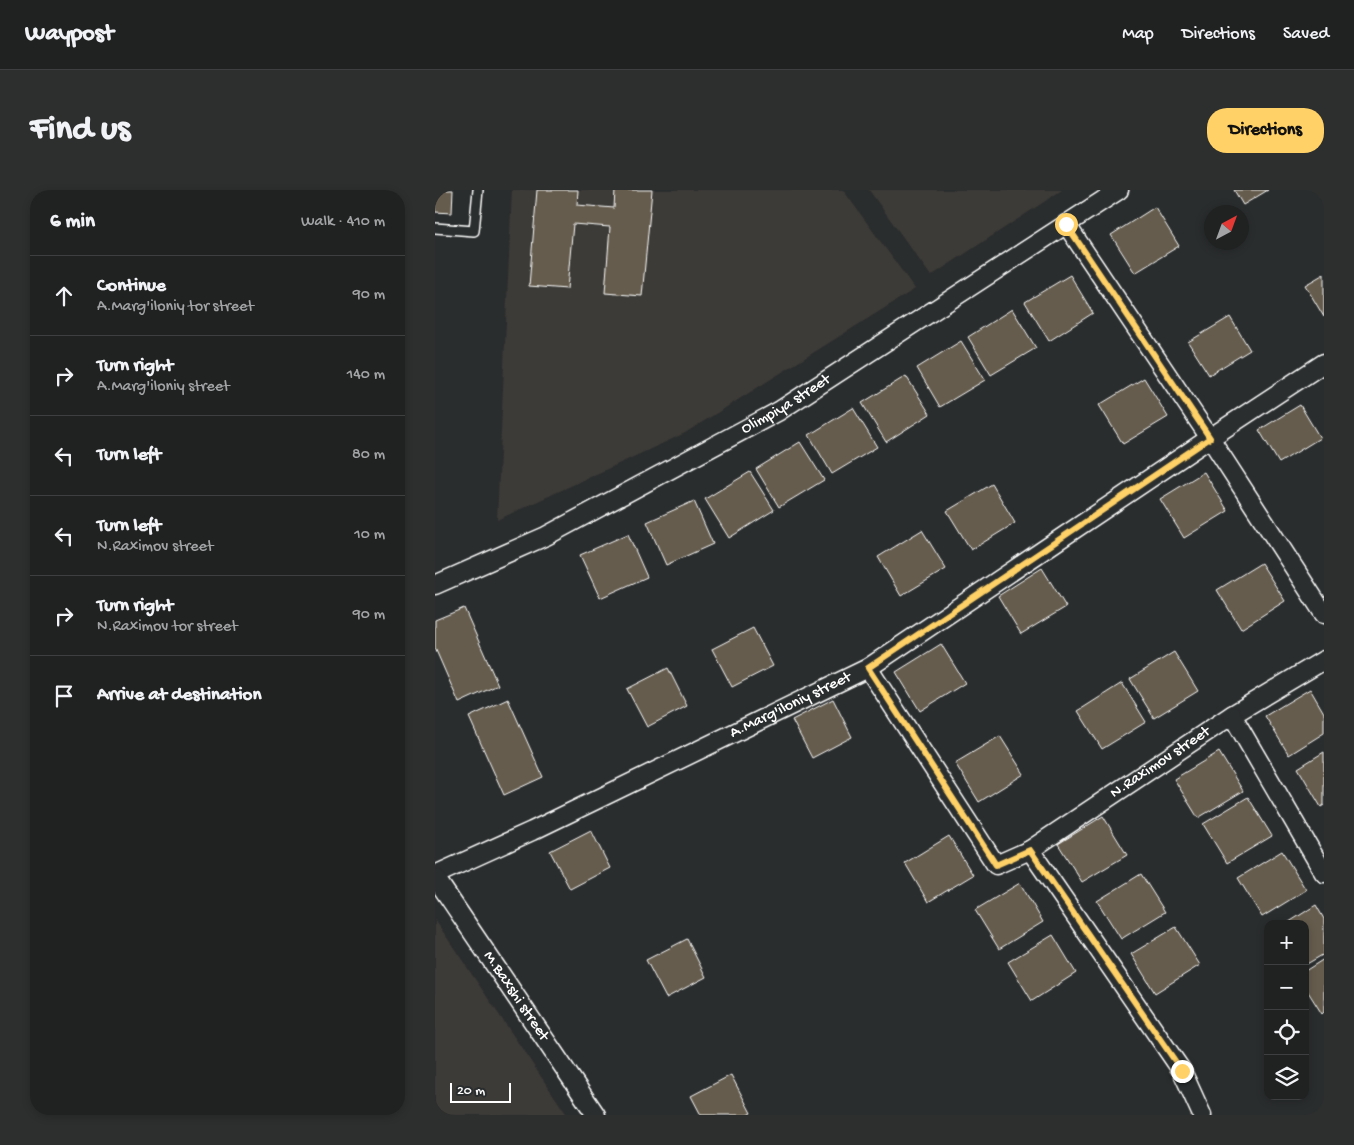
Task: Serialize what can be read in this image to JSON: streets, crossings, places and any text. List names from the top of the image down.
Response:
{
  "streets": {
    "street": [
      "Olimpiya street",
      "A.Marg'iloniy street",
      "N.Raximov street",
      "M.Baxshi street"
    ]
  },
  "crossings": [
    ["A.Marg'iloniy street", "N.Raximov street"],
    ["A.Marg'iloniy street", "M.Baxshi street"]
  ],
  "scale_bar": "20 m",
  "north": "top right",
  "page": {
    "header": "Waypost",
    "nav": ["Map", "Directions", "Saved"],
    "buttons": "Directions",
    "title": "Find us",
    "heading": ["6 min", "Walk · 410 m"],
    "list": [
      ["Continue", "A.Marg'iloniy tor street", "90 m"],
      ["Turn right", "A.Marg'iloniy street", "140 m"],
      ["Turn left", "80 m"],
      ["Turn left", "N.Raximov street", "10 m"],
      ["Turn right", "N.Raximov tor street", "90 m"],
      "Arrive at destination"
    ],
    "map_buttons": ["+", "−"],
    "scale": "20 m"
  }
}
